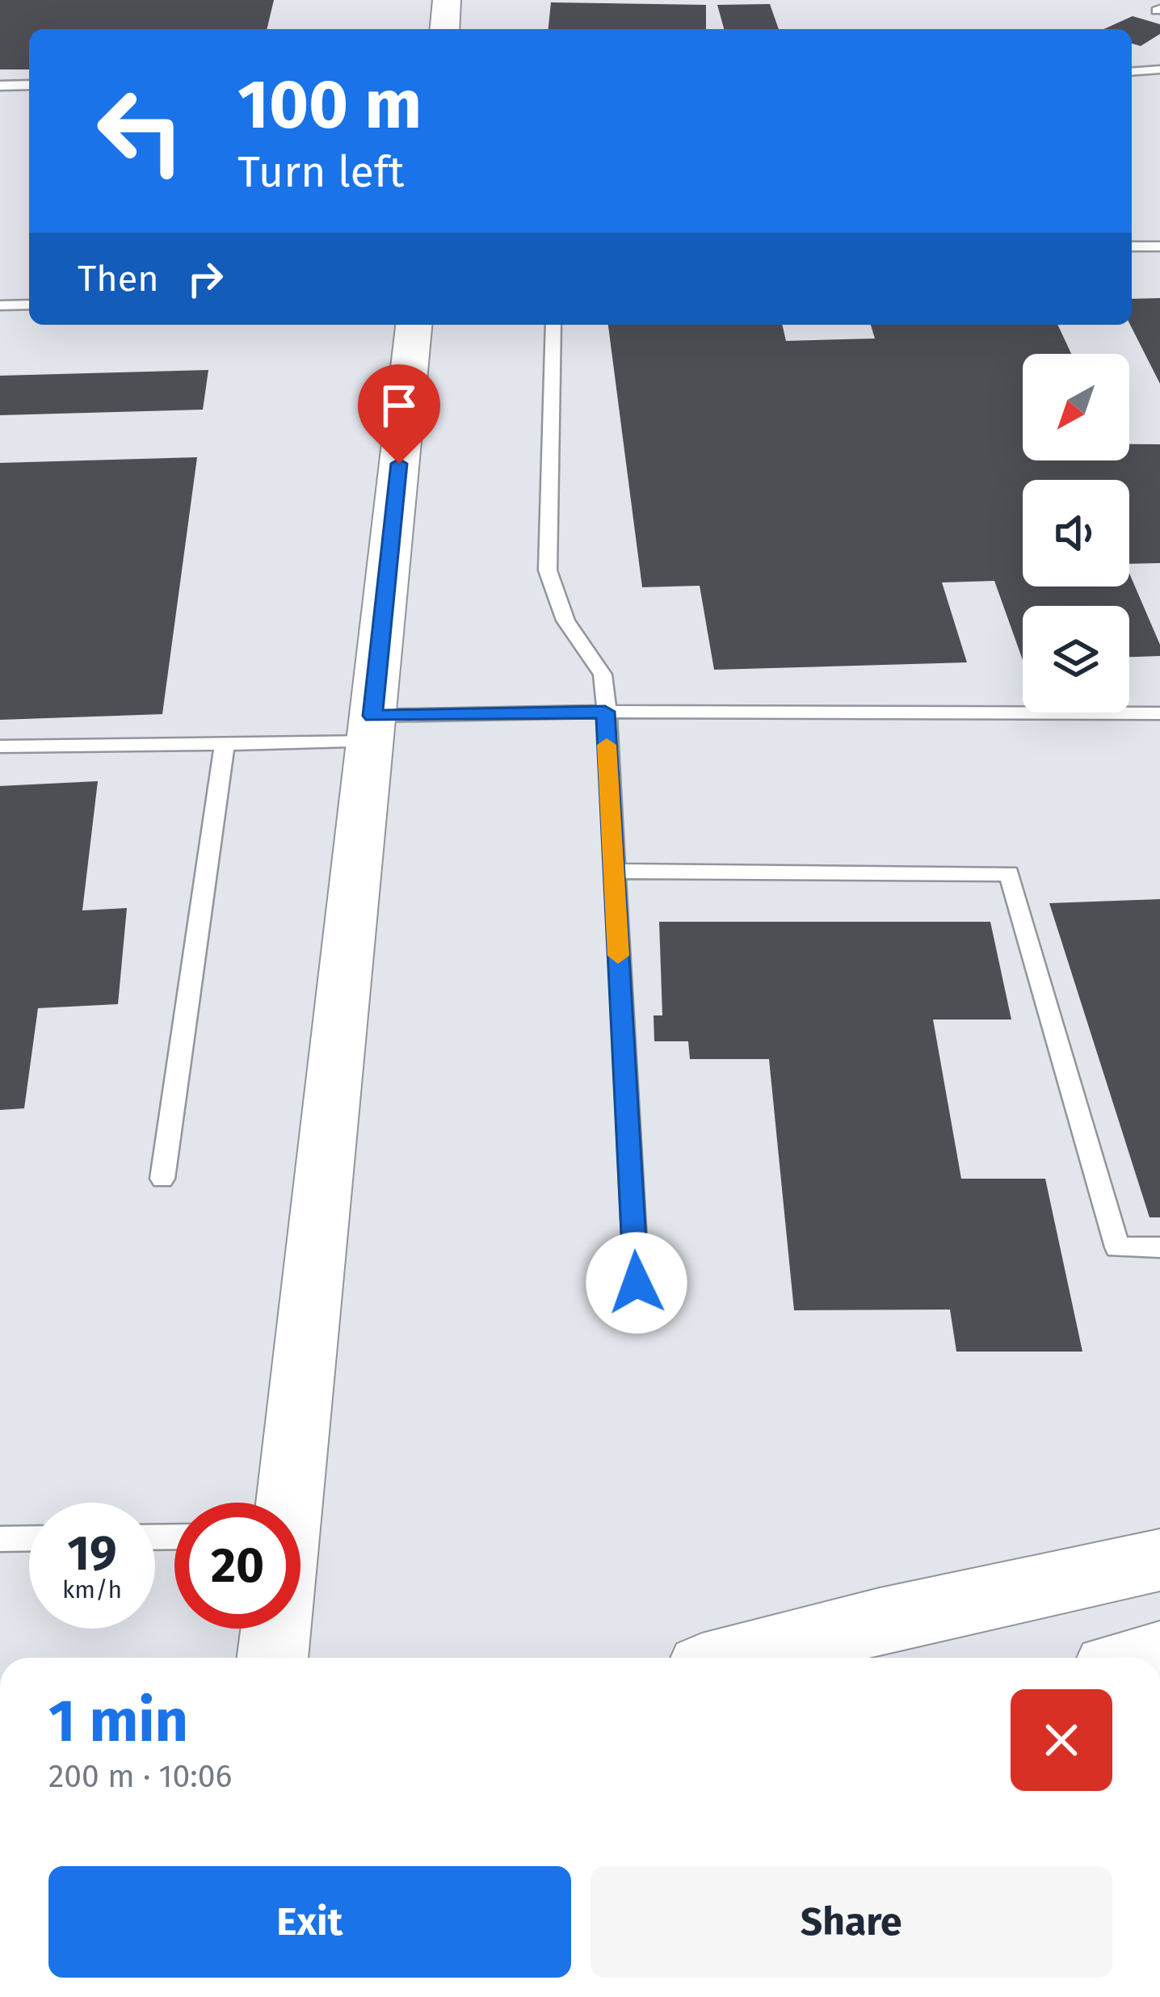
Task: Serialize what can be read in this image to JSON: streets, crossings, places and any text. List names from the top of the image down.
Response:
{
  "north": "bottom left",
  "page": {
    "turn": ["100 m", "Turn left"],
    "then": "Then",
    "speed": "19 km/h",
    "limit": "20",
    "heading": ["1 min", "200 m · 10:06"],
    "buttons": ["Exit", "Share"]
  }
}
